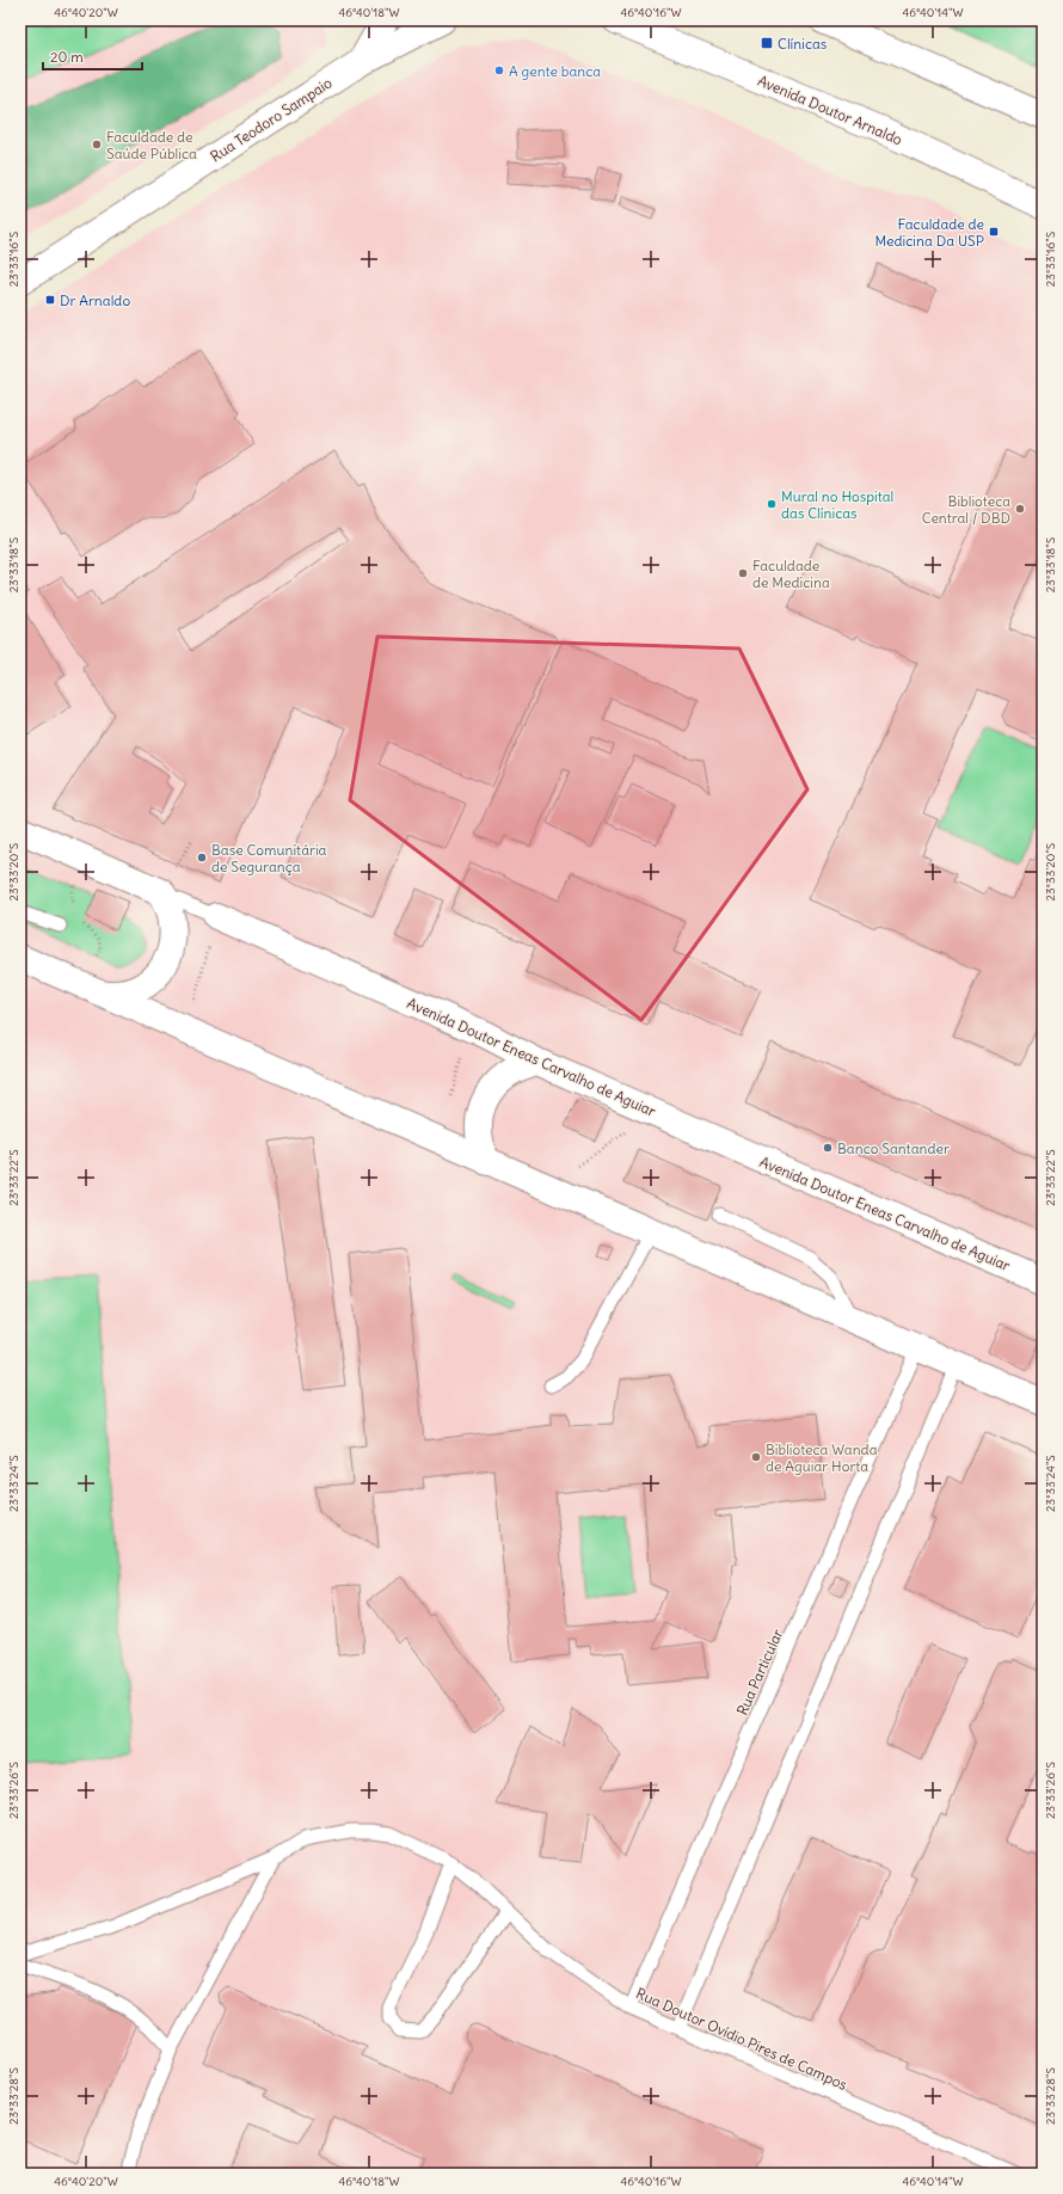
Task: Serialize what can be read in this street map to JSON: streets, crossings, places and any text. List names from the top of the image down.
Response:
{
  "streets": {
    "street": ["Avenida Doutor Arnaldo", "Rua Teodoro Sampaio", "Avenida Doutor Eneas Carvalho de Aguiar"],
    "lane": ["Rua Particular", "Rua Doutor Ovídio Pires de Campos"]
  },
  "crossings": [
    ["Rua Particular", "Rua Doutor Ovídio Pires de Campos"]
  ],
  "places": {
    "transit": ["Clínicas", "Faculdade de Medicina Da USP", "Dr Arnaldo"],
    "other": [
      "A gente banca",
      "Faculdade de Saúde Pública",
      "Mural no Hospital das Clínicas",
      "Biblioteca Central / DBD",
      "Faculdade de Medicina",
      "Base Comunitária de Segurança",
      "Banco Santander",
      "Biblioteca Wanda de Aguiar Horta"
    ]
  },
  "scale_bar": "20 m",
  "coordinates": [
    "46°40'20\"W",
    "46°40'18\"W",
    "46°40'16\"W",
    "46°40'14\"W",
    "23°33'16\"S",
    "23°33'18\"S",
    "23°33'20\"S",
    "23°33'22\"S",
    "23°33'24\"S",
    "23°33'26\"S",
    "23°33'28\"S"
  ]
}
